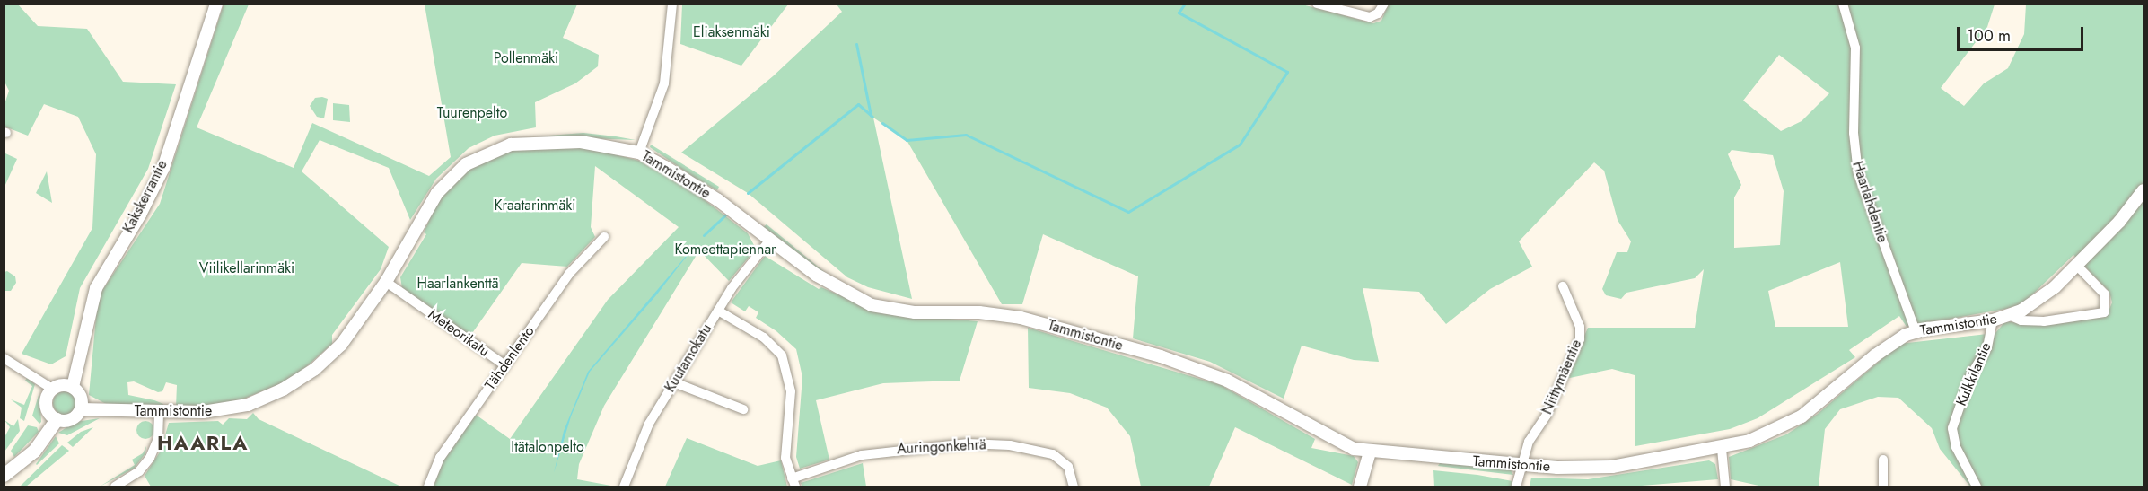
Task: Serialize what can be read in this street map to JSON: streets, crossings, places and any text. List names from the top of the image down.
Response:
{
  "streets": {
    "street": [
      "Tammistontie",
      "Kakskerrantie",
      "Haarlahdentie",
      "Meteorikatu",
      "Tähdenlento",
      "Kuutamokatu",
      "Kulkkilantie",
      "Niittymäentie",
      "Auringonkehrä"
    ]
  },
  "crossings": [
    ["Tammistontie", "Kakskerrantie"],
    ["Tammistontie", "Haarlahdentie"],
    ["Tammistontie", "Meteorikatu"],
    ["Tammistontie", "Kuutamokatu"],
    ["Tammistontie", "Kulkkilantie"],
    ["Tammistontie", "Niittymäentie"],
    ["Meteorikatu", "Tähdenlento"],
    ["Kuutamokatu", "Auringonkehrä"]
  ],
  "districts": ["HAARLA"],
  "parks": [
    "Eliaksenmäki",
    "Pollenmäki",
    "Tuurenpelto",
    "Kraatarinmäki",
    "Komeettapiennar",
    "Viilikellarinmäki",
    "Haarlankenttä",
    "Itätalonpelto"
  ],
  "scale_bar": "100 m"
}
